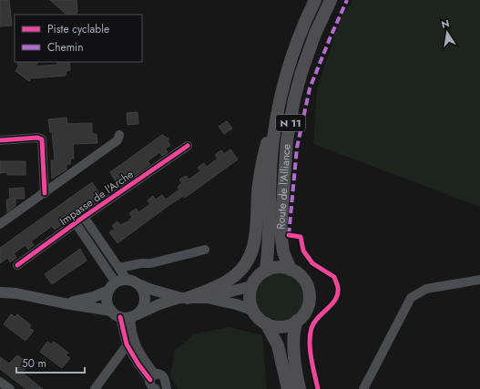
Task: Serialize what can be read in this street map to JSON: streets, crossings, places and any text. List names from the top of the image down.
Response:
{
  "streets": {
    "highway": ["N 11", "Route de l'Alliance"],
    "street": ["Impasse de l'Arche"]
  },
  "legend": ["Piste cyclable", "Chemin"],
  "scale_bar": "50 m",
  "north": "top"
}
